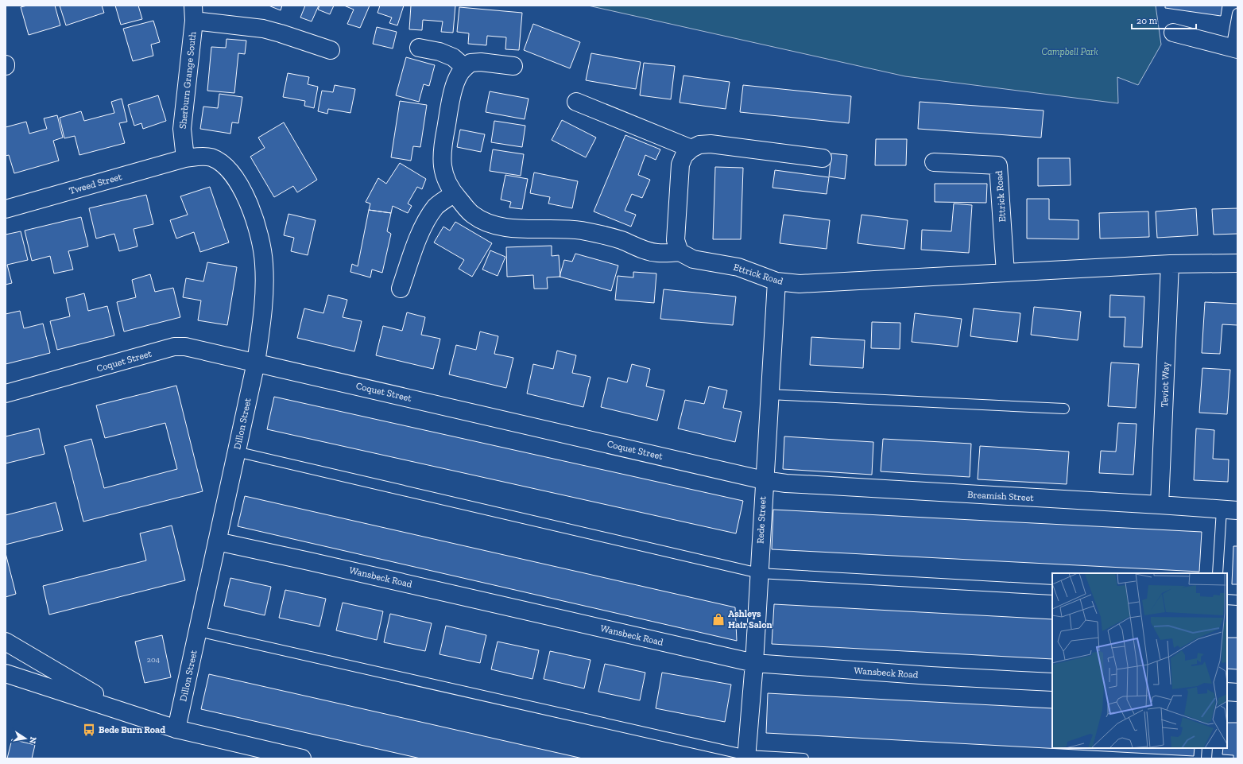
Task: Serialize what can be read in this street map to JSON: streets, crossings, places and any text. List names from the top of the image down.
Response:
{
  "streets": {
    "street": [
      "Sherburn Grange South",
      "Tweed Street",
      "Ettrick Road",
      "Coquet Street",
      "Teviot Way",
      "Dillon Street",
      "Breamish Street",
      "Rede Street",
      "Wansbeck Road"
    ]
  },
  "crossings": [
    ["Sherburn Grange South", "Tweed Street"],
    ["Sherburn Grange South", "Dillon Street"],
    ["Tweed Street", "Dillon Street"],
    ["Ettrick Road", "Teviot Way"],
    ["Ettrick Road", "Rede Street"],
    ["Coquet Street", "Dillon Street"],
    ["Coquet Street", "Breamish Street"],
    ["Coquet Street", "Rede Street"],
    ["Teviot Way", "Breamish Street"],
    ["Dillon Street", "Wansbeck Road"],
    ["Breamish Street", "Rede Street"],
    ["Rede Street", "Wansbeck Road"]
  ],
  "parks": ["Campbell Park"],
  "places": {
    "shop": ["Ashleys Hair Salon"],
    "bus stop": ["Bede Burn Road"]
  },
  "house_numbers": ["204"],
  "scale_bar": "20 m",
  "north": "right"
}
